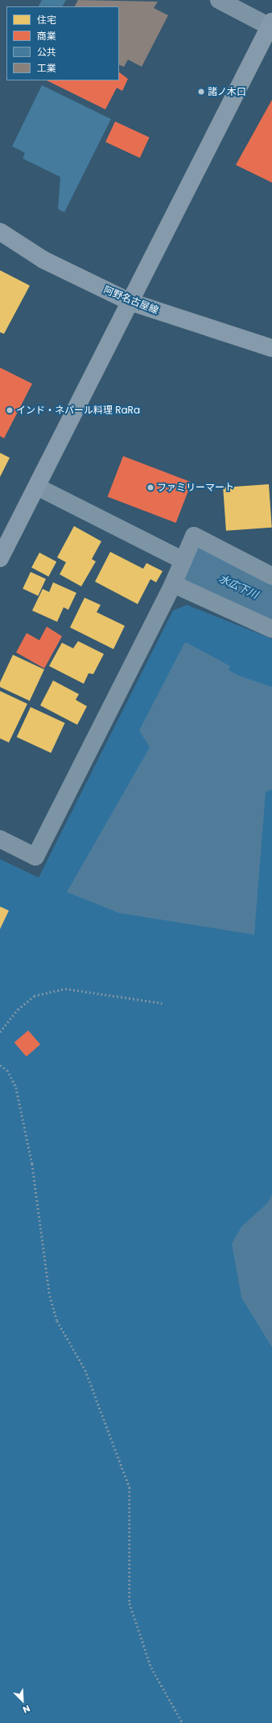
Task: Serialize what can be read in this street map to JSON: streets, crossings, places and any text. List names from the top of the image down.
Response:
{
  "streets": {
    "street": ["阿野名古屋線"]
  },
  "water": ["水広下川"],
  "places": ["諸ノ木口", "インド・ネパール料理 RaRa", "ファミリーマート"],
  "legend": [
    "住宅",
    "商業",
    "公共",
    "工業"
  ],
  "north": "bottom right"
}
